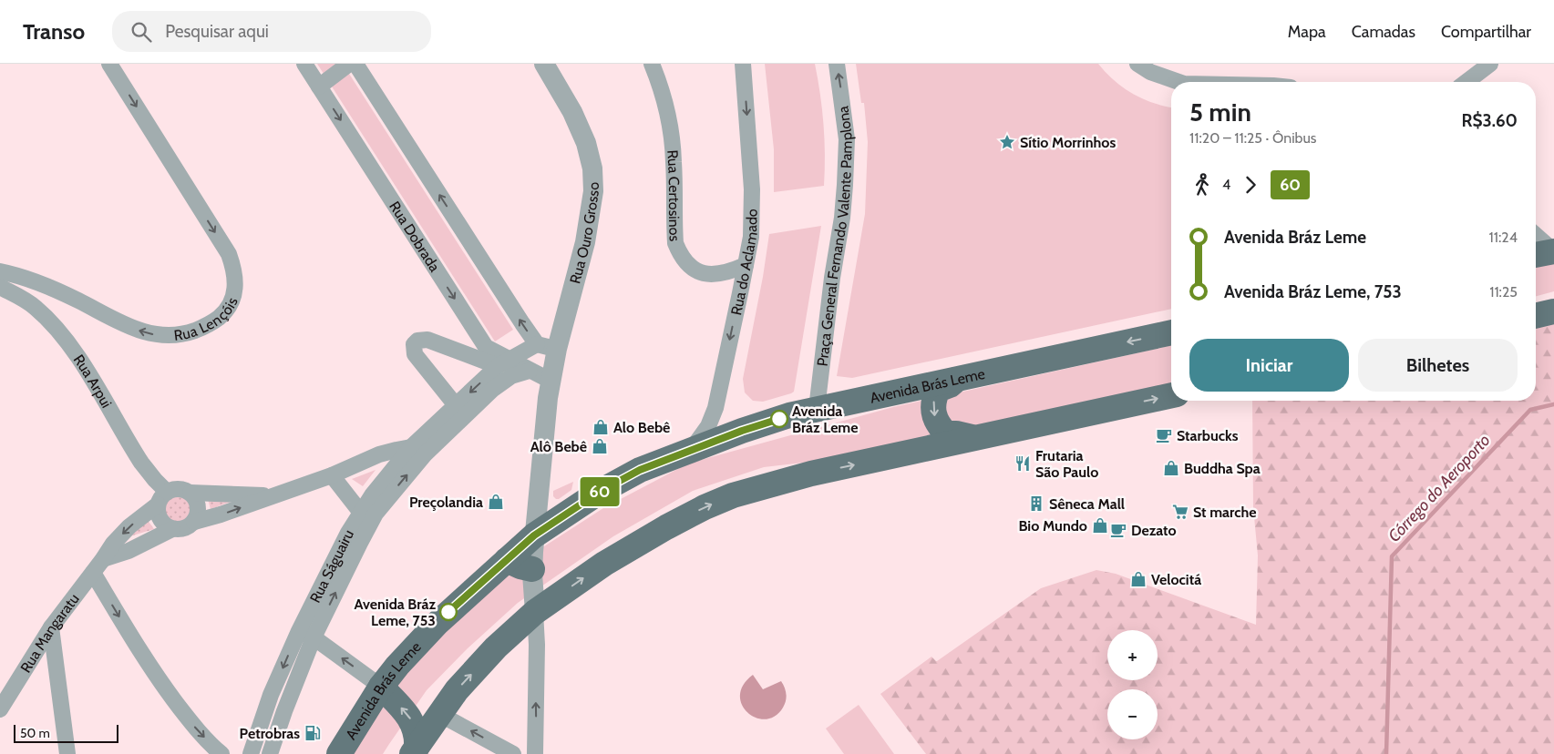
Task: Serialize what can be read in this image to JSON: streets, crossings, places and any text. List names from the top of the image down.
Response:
{
  "streets": {
    "main road": ["Avenida Brás Leme"],
    "street": [
      "Rua Certosinos",
      "Rua Ouro Grosso",
      "Rua Dobrada",
      "Praça General Fernando Valente Pamplona",
      "Rua do Aclamado",
      "Rua Lençóis",
      "Rua Arpui",
      "Rua Ságuairu",
      "Rua Mangaratu"
    ]
  },
  "crossings": [
    ["Rua Certosinos", "Rua do Aclamado"],
    ["Rua Ouro Grosso", "Rua Dobrada"],
    ["Rua Ouro Grosso", "Avenida Brás Leme"],
    ["Rua Dobrada", "Rua Ságuairu"],
    ["Praça General Fernando Valente Pamplona", "Avenida Brás Leme"],
    ["Rua do Aclamado", "Avenida Brás Leme"],
    ["Rua Arpui", "Rua Mangaratu"]
  ],
  "one_way": ["Praça General Fernando Valente Pamplona", "Rua do Aclamado"],
  "water": ["Córrego do Aeroporto"],
  "places": {
    "place": ["Sítio Morrinhos"],
    "other": ["Avenida Bráz Leme", "Avenida Bráz Leme, 753"],
    "shop": [
      "Alo Bebê",
      "Alô Bebê",
      "Buddha Spa",
      "Preçolandia",
      "Bio Mundo",
      "Velocitá"
    ],
    "cafe": ["Starbucks", "Dezato"],
    "restaurant": ["Frutaria São Paulo"],
    "building": ["Sêneca Mall"],
    "supermarket": ["St marche"],
    "fuel station": ["Petrobras"]
  },
  "lines": ["bus line 60"],
  "scale_bar": "50 m",
  "page": {
    "header": "Transo",
    "search": "Pesquisar aqui",
    "nav": ["Mapa", "Camadas", "Compartilhar"],
    "on_map": "60",
    "heading": ["5 min", "11:20 – 11:25 · Ônibus", "R$3.60"],
    "legs": ["4", "60"],
    "list": [
      {
        "name": "Avenida Bráz Leme",
        "value": "11:24"
      },
      {
        "name": "Avenida Bráz Leme, 753",
        "value": "11:25"
      }
    ],
    "buttons": ["Iniciar", "Bilhetes"],
    "map_buttons": ["+", "−"],
    "scale": "50 m"
  }
}
